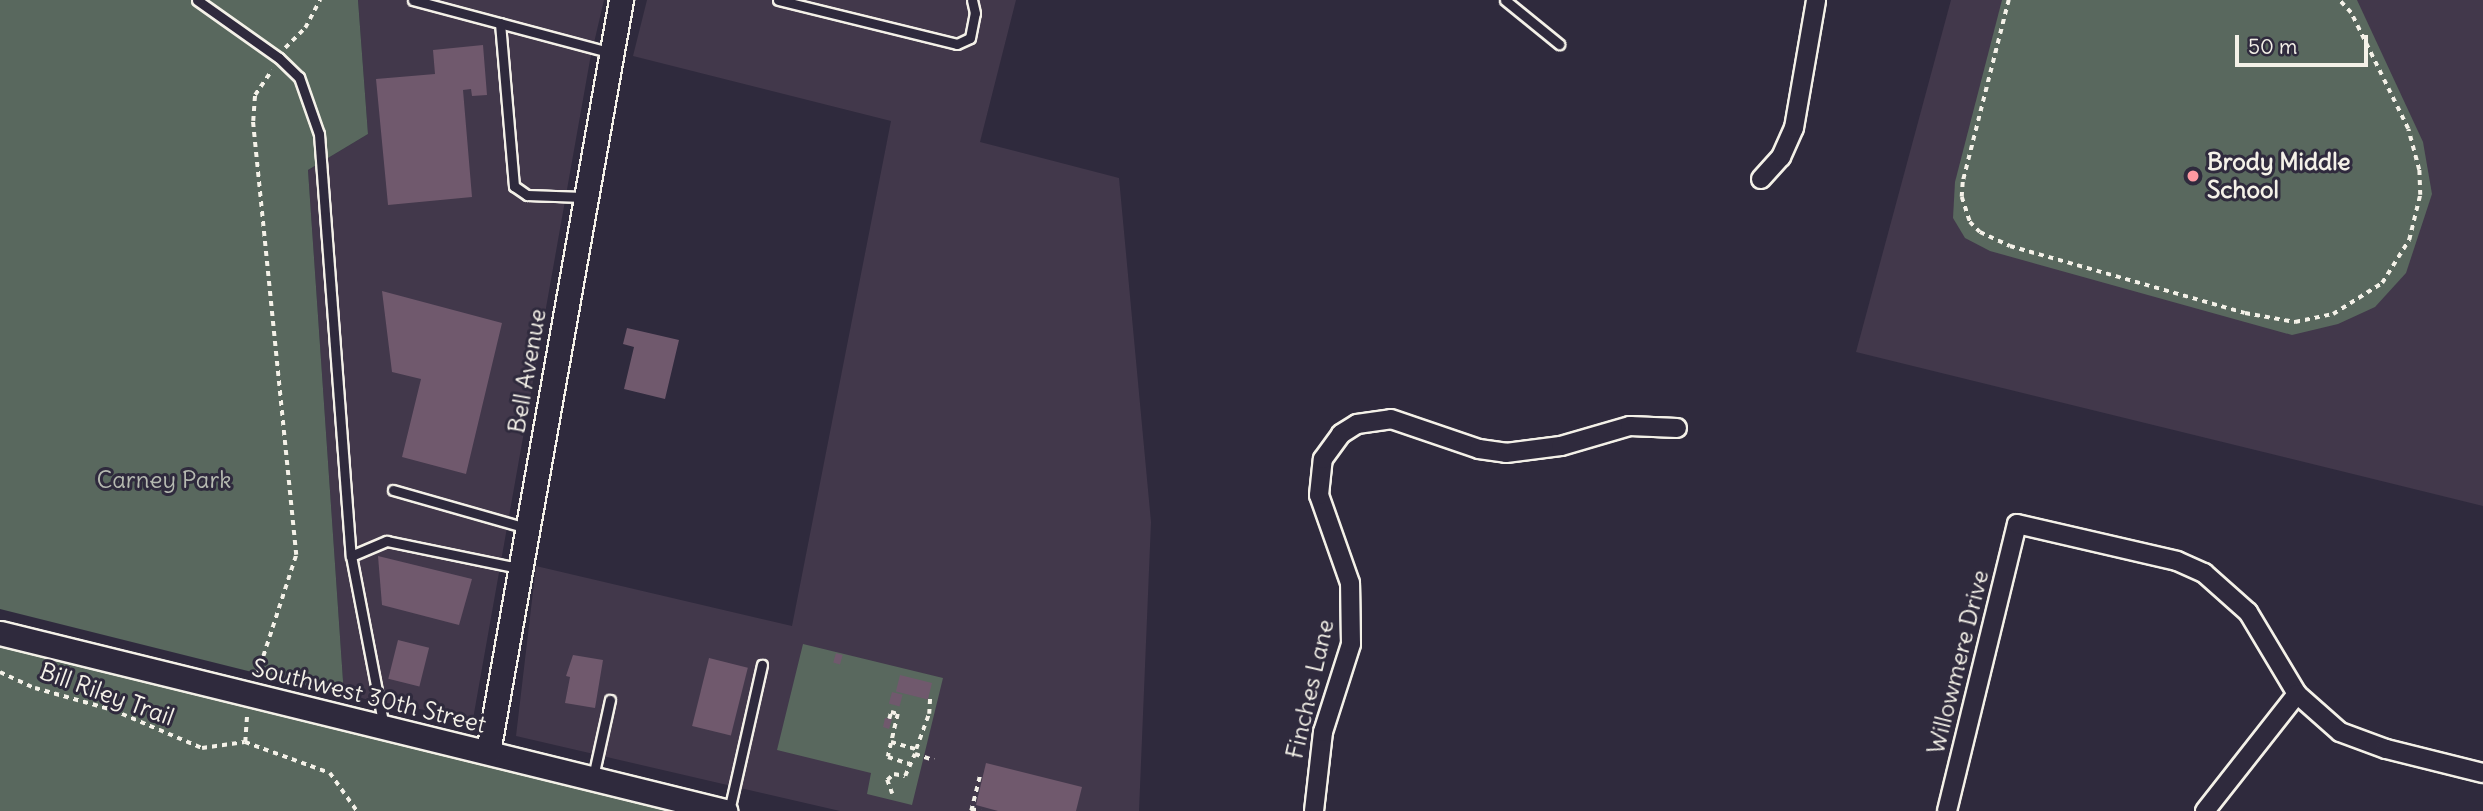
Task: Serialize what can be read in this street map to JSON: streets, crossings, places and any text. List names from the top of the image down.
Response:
{
  "streets": {
    "street": [
      "Bell Avenue",
      "Willowmere Drive",
      "Finches Lane",
      "Southwest 30th Street"
    ],
    "path": ["Bill Riley Trail"]
  },
  "crossings": [
    ["Bell Avenue", "Southwest 30th Street"]
  ],
  "parks": ["Carney Park"],
  "places": ["Brody Middle School"],
  "scale_bar": "50 m"
}
